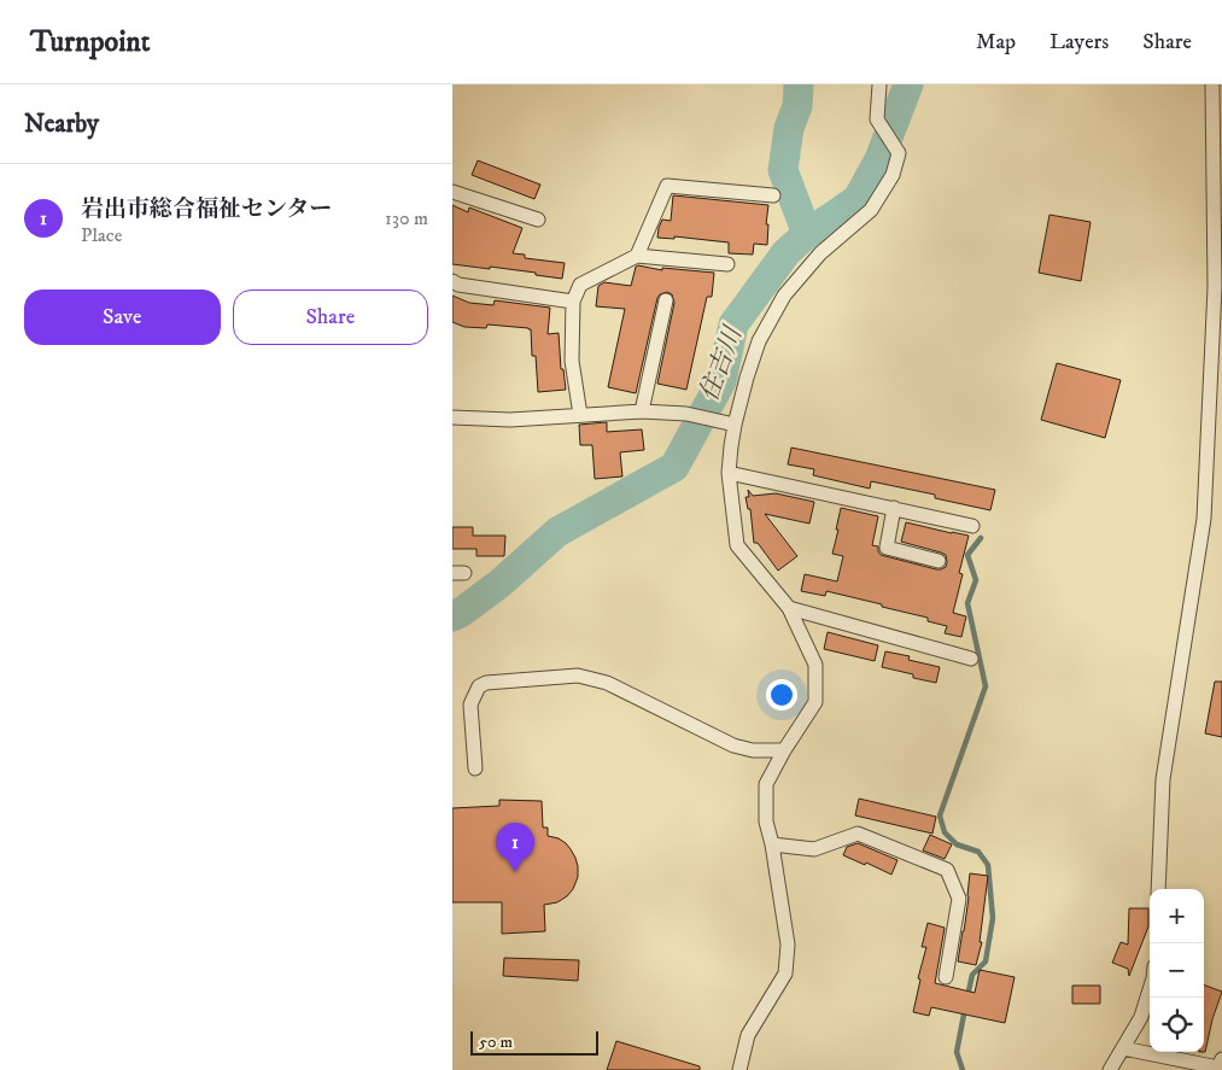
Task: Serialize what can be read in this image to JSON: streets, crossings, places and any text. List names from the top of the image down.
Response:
{
  "water": ["住吉川"],
  "scale_bar": "50 m",
  "page": {
    "header": "Turnpoint",
    "nav": ["Map", "Layers", "Share"],
    "heading": "Nearby",
    "list": [
      {
        "mark": "1",
        "name": "岩出市総合福祉センター",
        "note": "Place",
        "value": "130 m"
      }
    ],
    "buttons": ["Save", "Share"],
    "pins": "1",
    "map_buttons": ["+", "−"],
    "scale": "50 m"
  }
}
